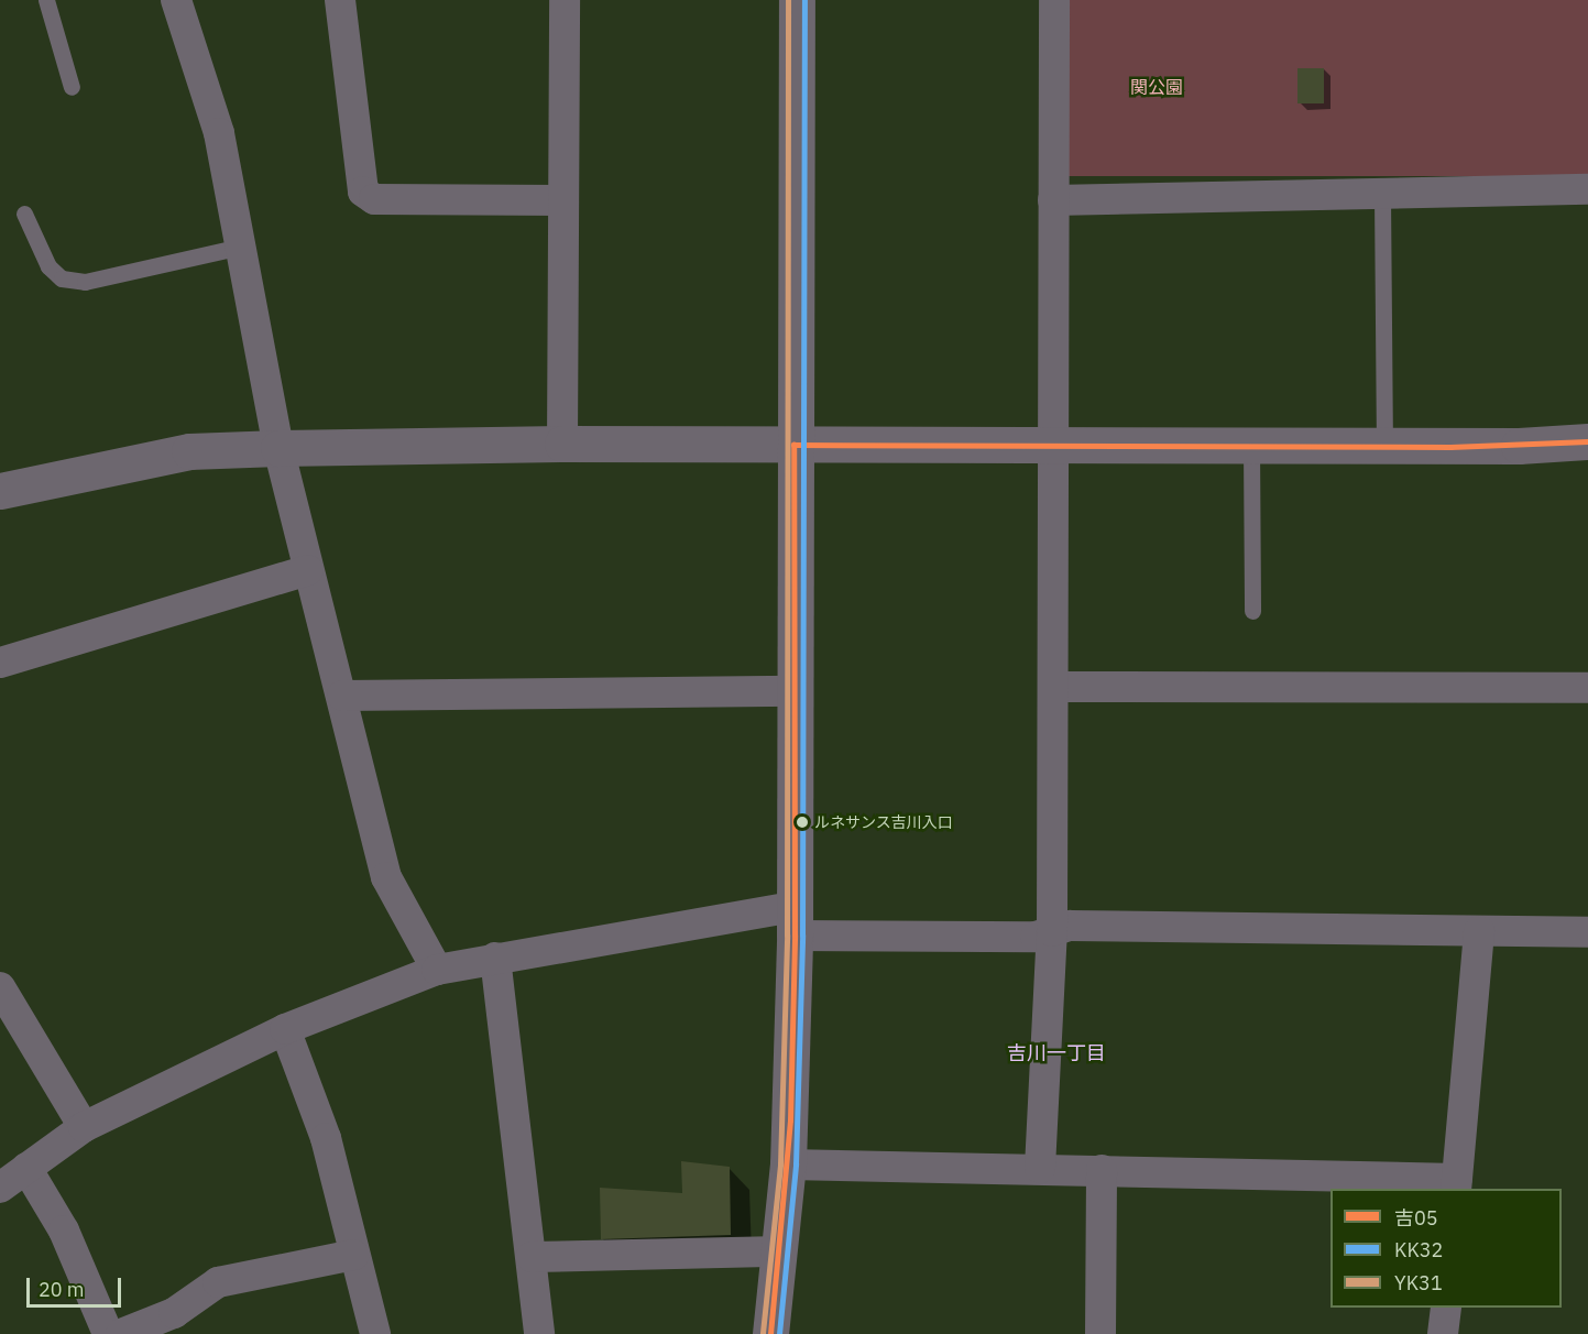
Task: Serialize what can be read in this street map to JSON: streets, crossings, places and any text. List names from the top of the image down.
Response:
{
  "districts": ["吉川一丁目"],
  "parks": ["関公園"],
  "places": ["ルネサンス吉川入口"],
  "lines": ["transit line KK32", "transit line YK31", "transit line 吉05"],
  "legend": ["吉05", "KK32", "YK31"],
  "scale_bar": "20 m"
}
